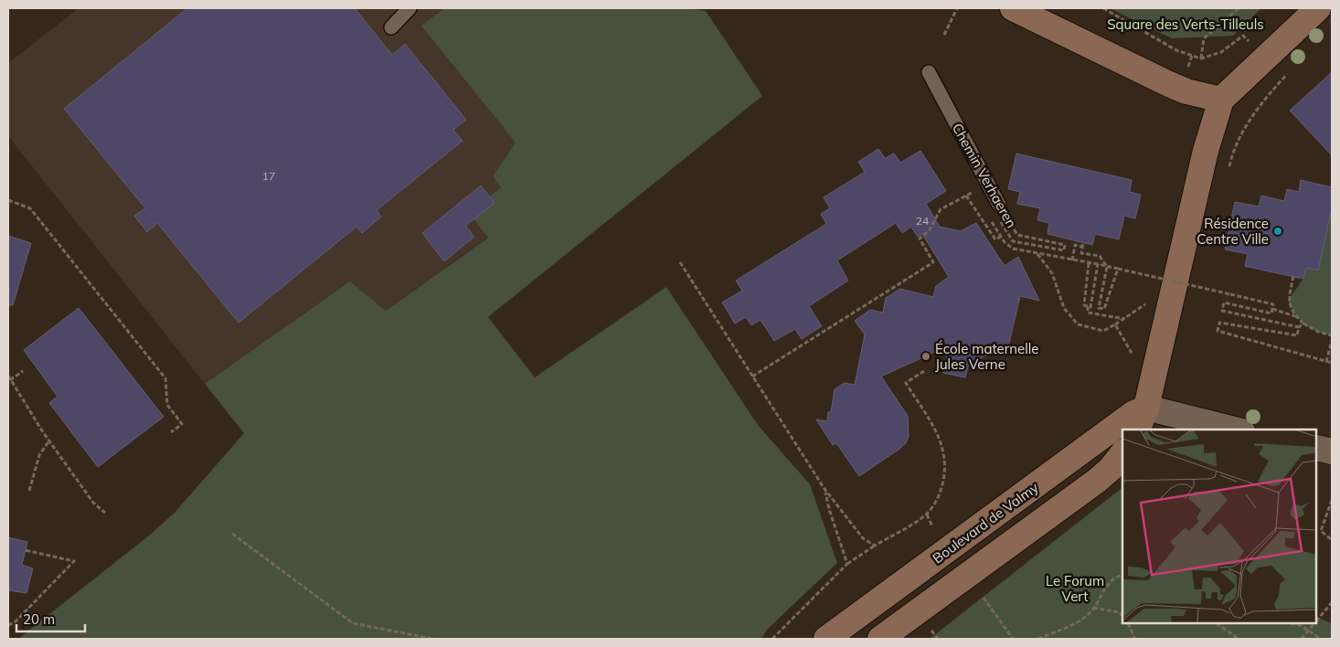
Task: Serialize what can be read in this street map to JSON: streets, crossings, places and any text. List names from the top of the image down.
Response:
{
  "streets": {
    "main road": ["Boulevard de Valmy"],
    "lane": ["Chemin Verhaeren"]
  },
  "parks": ["Square des Verts-Tilleuls", "Le Forum Vert"],
  "places": ["Résidence Centre Ville", "École maternelle Jules Verne"],
  "house_numbers": ["17", "24"],
  "scale_bar": "20 m"
}
